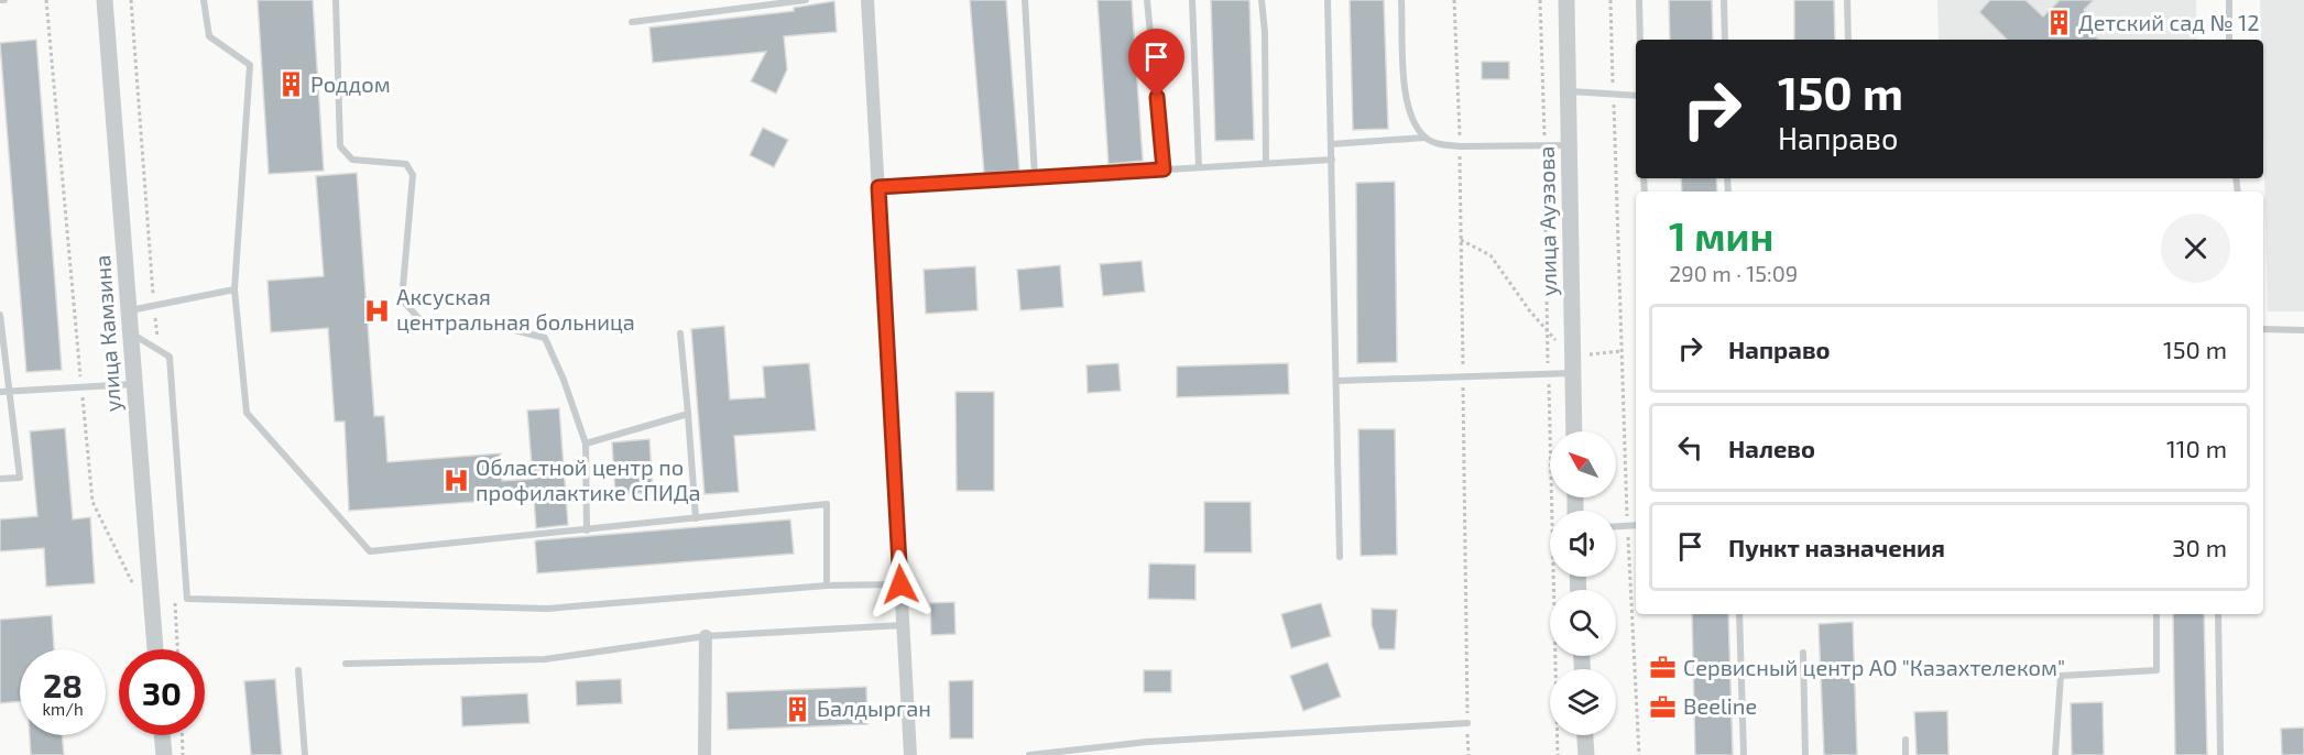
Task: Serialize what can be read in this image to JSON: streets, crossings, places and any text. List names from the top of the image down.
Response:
{
  "streets": {
    "street": ["улица Ауэзова", "улица Камзина"]
  },
  "places": {
    "building": ["Детский сад № 12", "Роддом", "Балдырган"],
    "hospital": ["Аксуская центральная больница", "Областной центр по профилактике СПИДа"],
    "office": ["Сервисный центр АО \"Казахтелеком\"", "Beeline"]
  },
  "north": "top left",
  "page": {
    "turn": ["150 m", "Направо"],
    "heading": ["1 мин", "290 m · 15:09"],
    "list": [
      {
        "name": "Направо",
        "value": "150 m"
      },
      {
        "name": "Налево",
        "value": "110 m"
      },
      {
        "name": "Пункт назначения",
        "value": "30 m"
      }
    ],
    "speed": "28 km/h",
    "limit": "30"
  }
}
